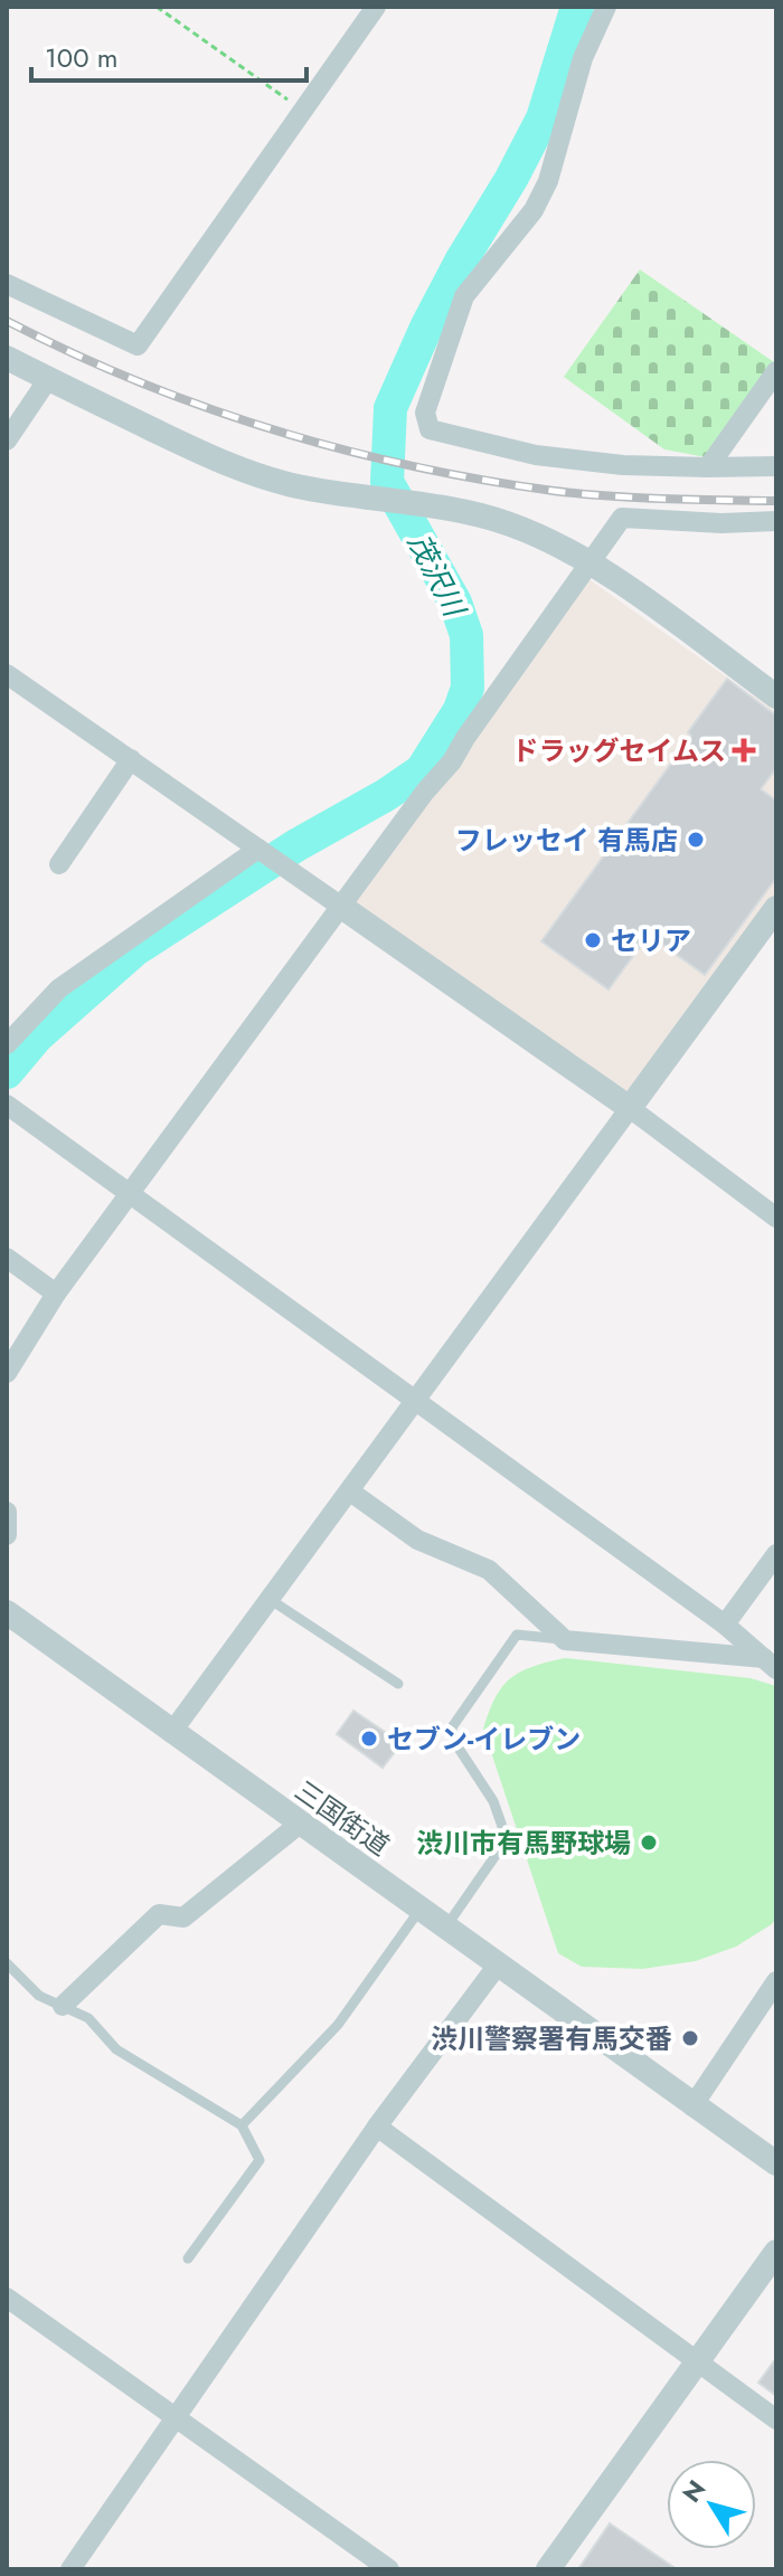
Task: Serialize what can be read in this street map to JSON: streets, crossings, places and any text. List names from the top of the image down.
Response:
{
  "streets": {
    "street": ["三国街道"]
  },
  "water": ["茂沢川"],
  "places": {
    "health": ["ドラッグセイムス"],
    "other": [
      "フレッセイ 有馬店",
      "セリア",
      "セブン-イレブン",
      "渋川市有馬野球場",
      "渋川警察署有馬交番"
    ]
  },
  "scale_bar": "100 m",
  "north": "top left"
}
